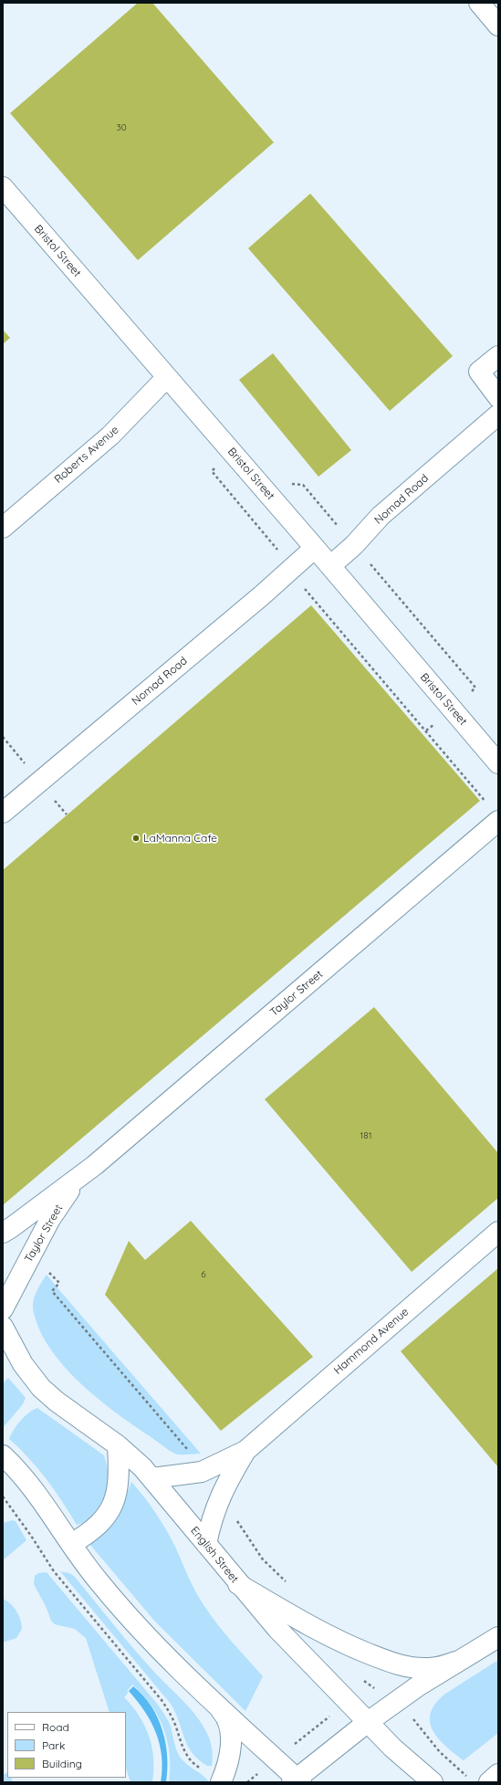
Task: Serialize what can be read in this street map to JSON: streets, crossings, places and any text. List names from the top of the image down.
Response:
{
  "streets": {
    "main road": [
      "Bristol Street",
      "Roberts Avenue",
      "Nomad Road",
      "Taylor Street",
      "Hammond Avenue",
      "English Street"
    ]
  },
  "crossings": [
    ["Bristol Street", "Roberts Avenue"],
    ["Bristol Street", "Nomad Road"],
    ["Hammond Avenue", "English Street"]
  ],
  "places": ["LaManna Cafe"],
  "house_numbers": ["30", "181", "6"],
  "legend": ["Road", "Park", "Building"]
}
